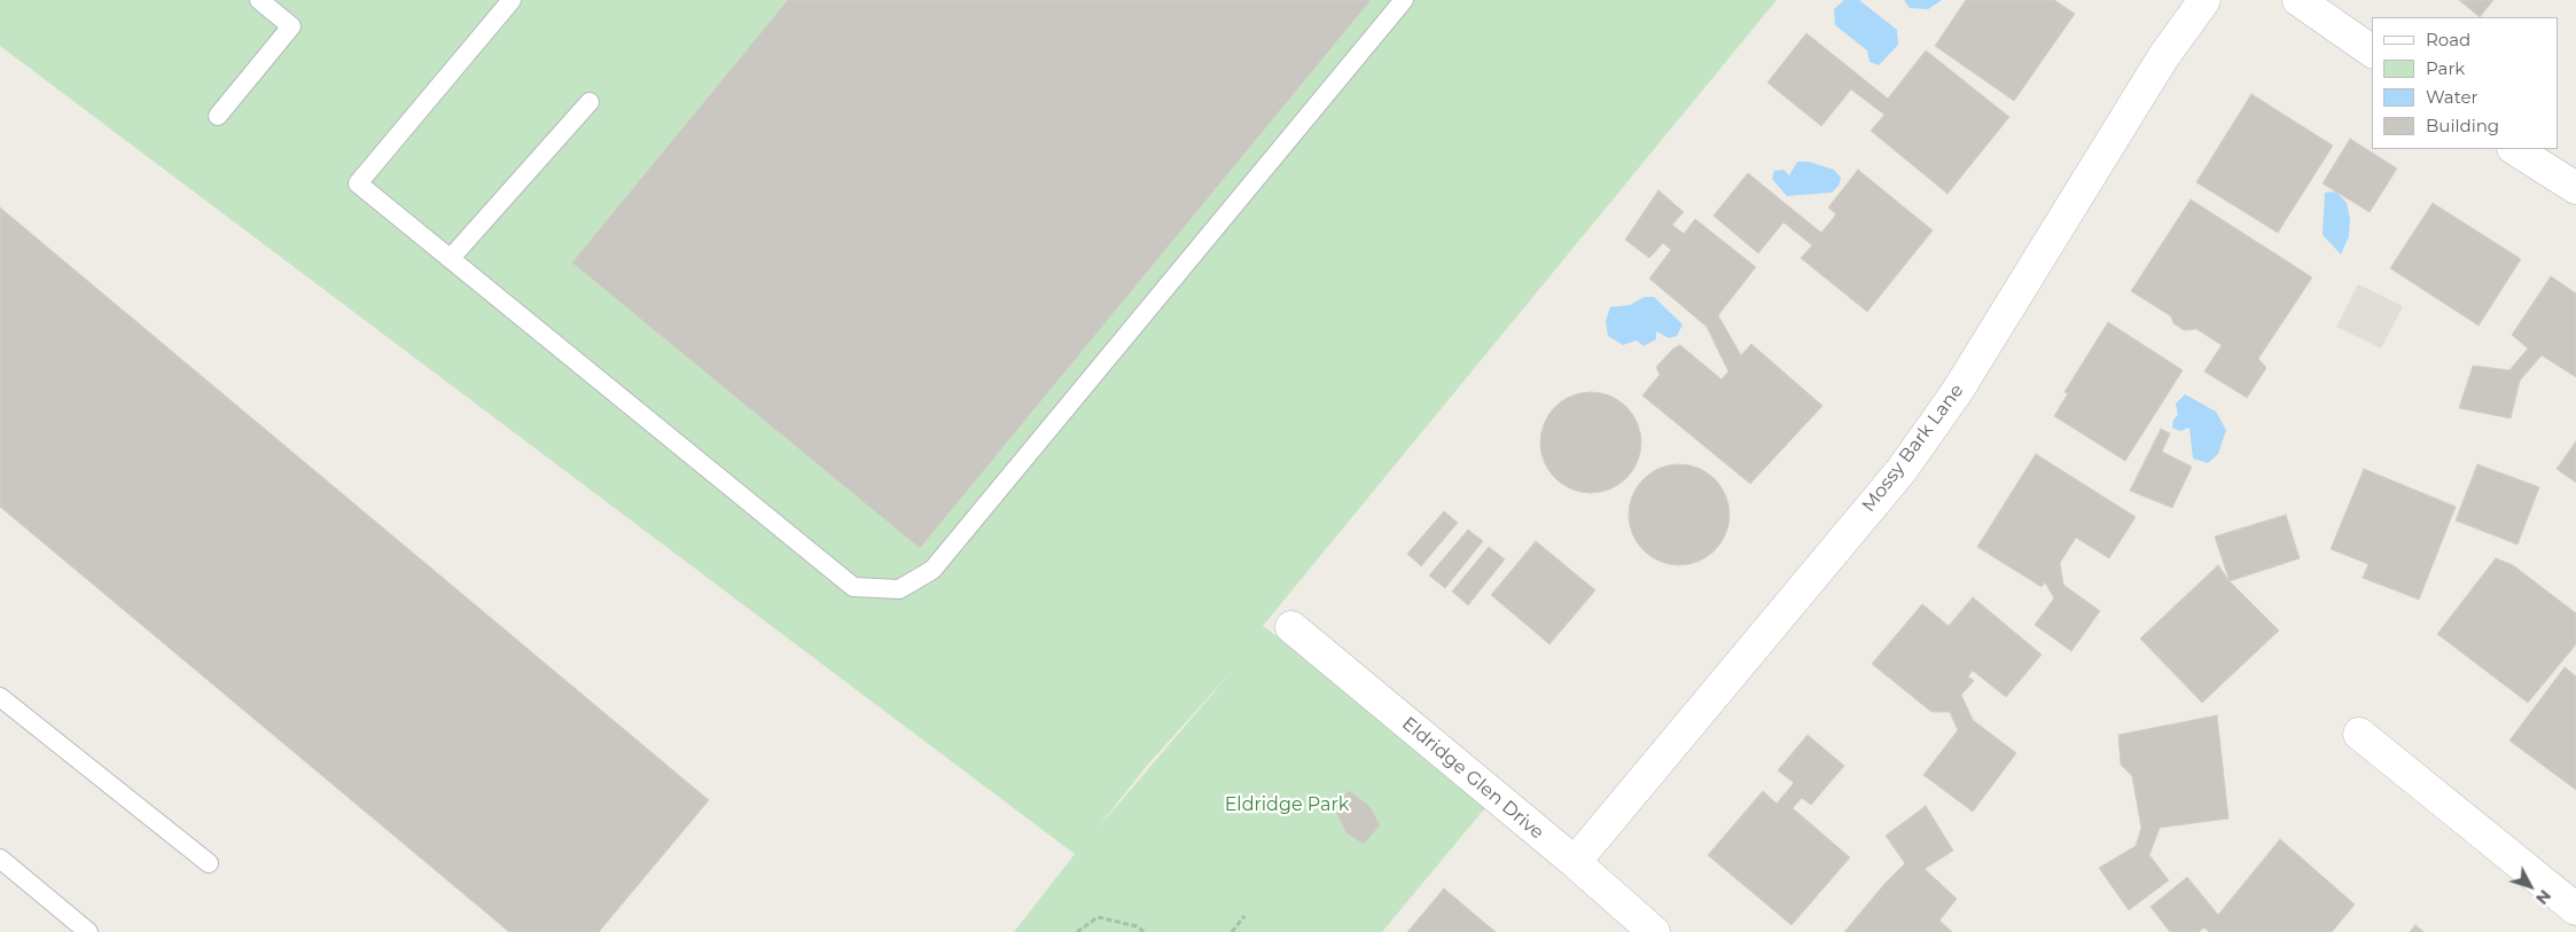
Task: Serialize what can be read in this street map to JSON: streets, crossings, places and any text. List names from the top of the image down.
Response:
{
  "streets": {
    "street": ["Mossy Bark Lane", "Eldridge Glen Drive"]
  },
  "crossings": [
    ["Mossy Bark Lane", "Eldridge Glen Drive"]
  ],
  "parks": ["Eldridge Park"],
  "legend": [
    "Road",
    "Park",
    "Water",
    "Building"
  ],
  "north": "bottom right"
}
